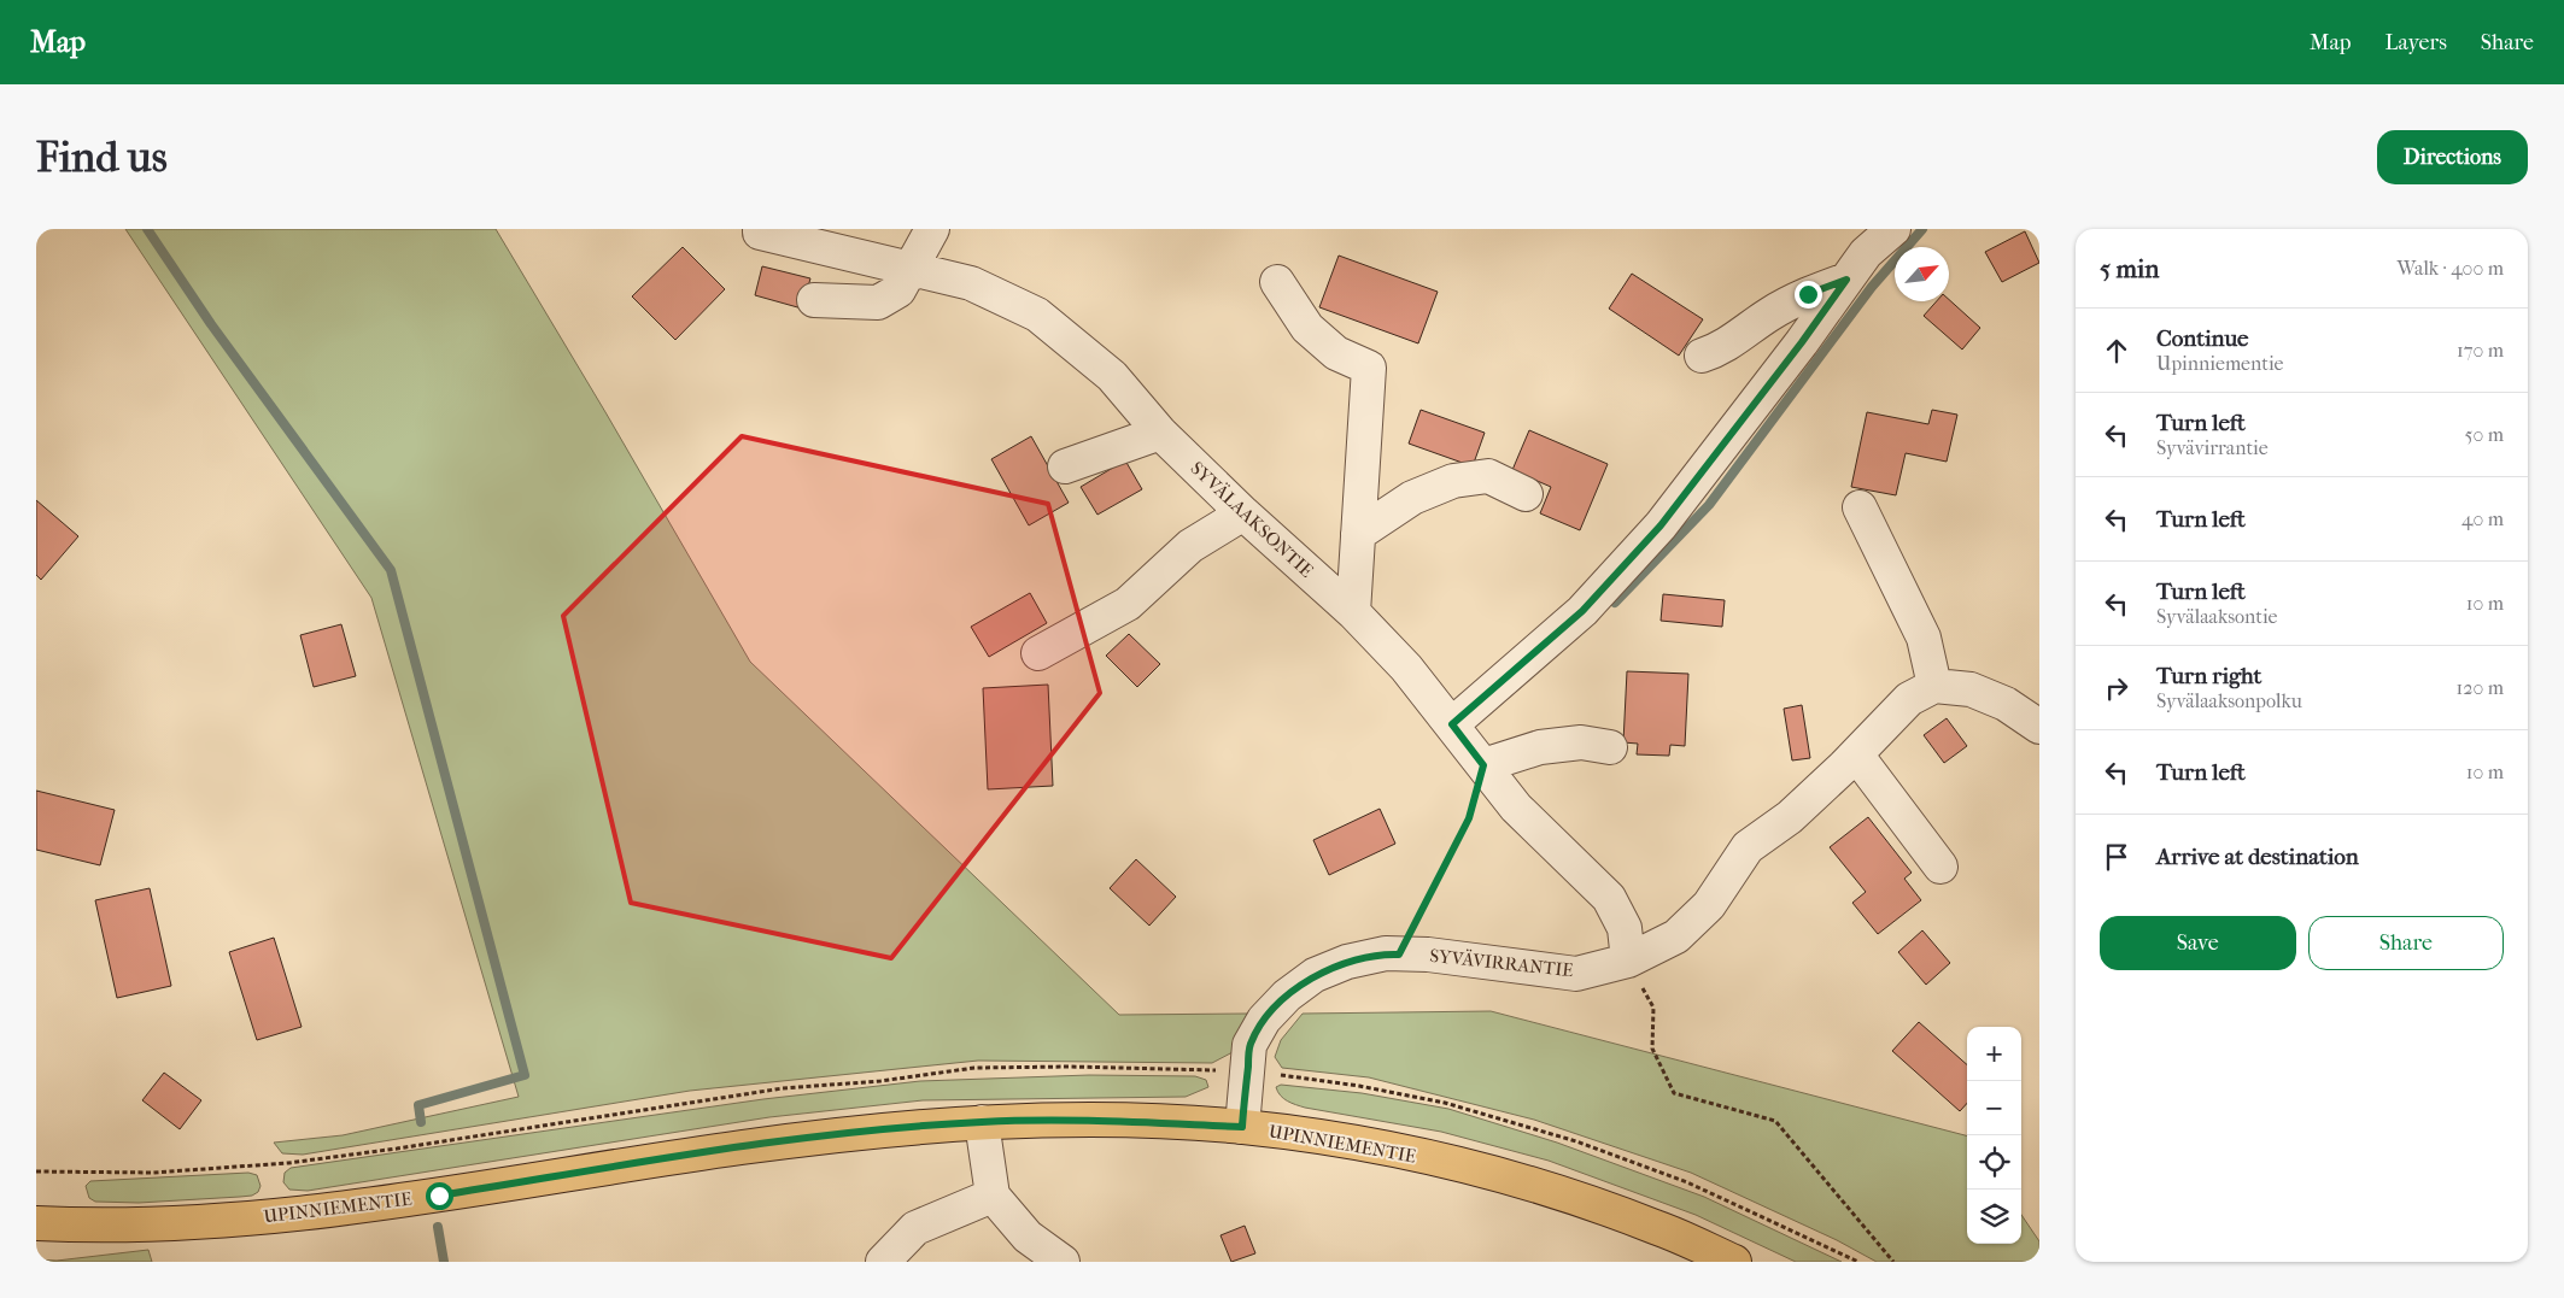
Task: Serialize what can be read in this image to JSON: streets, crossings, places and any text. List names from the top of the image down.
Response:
{
  "streets": {
    "main road": ["UPINNIEMENTIE"],
    "street": ["SYVÄLAAKSONTIE", "SYVÄVIRRANTIE"]
  },
  "crossings": [
    ["SYVÄLAAKSONTIE", "SYVÄVIRRANTIE"],
    ["SYVÄVIRRANTIE", "UPINNIEMENTIE"]
  ],
  "north": "top right",
  "page": {
    "header": "Map",
    "nav": ["Map", "Layers", "Share"],
    "buttons": [
      "Directions",
      ["Save", "Share"]
    ],
    "title": "Find us",
    "heading": ["5 min", "Walk · 400 m"],
    "list": [
      ["Continue", "Upinniementie", "170 m"],
      ["Turn left", "Syvävirrantie", "50 m"],
      ["Turn left", "40 m"],
      ["Turn left", "Syvälaaksontie", "10 m"],
      ["Turn right", "Syvälaaksonpolku", "120 m"],
      ["Turn left", "10 m"],
      "Arrive at destination"
    ],
    "map_buttons": ["+", "−"]
  }
}
